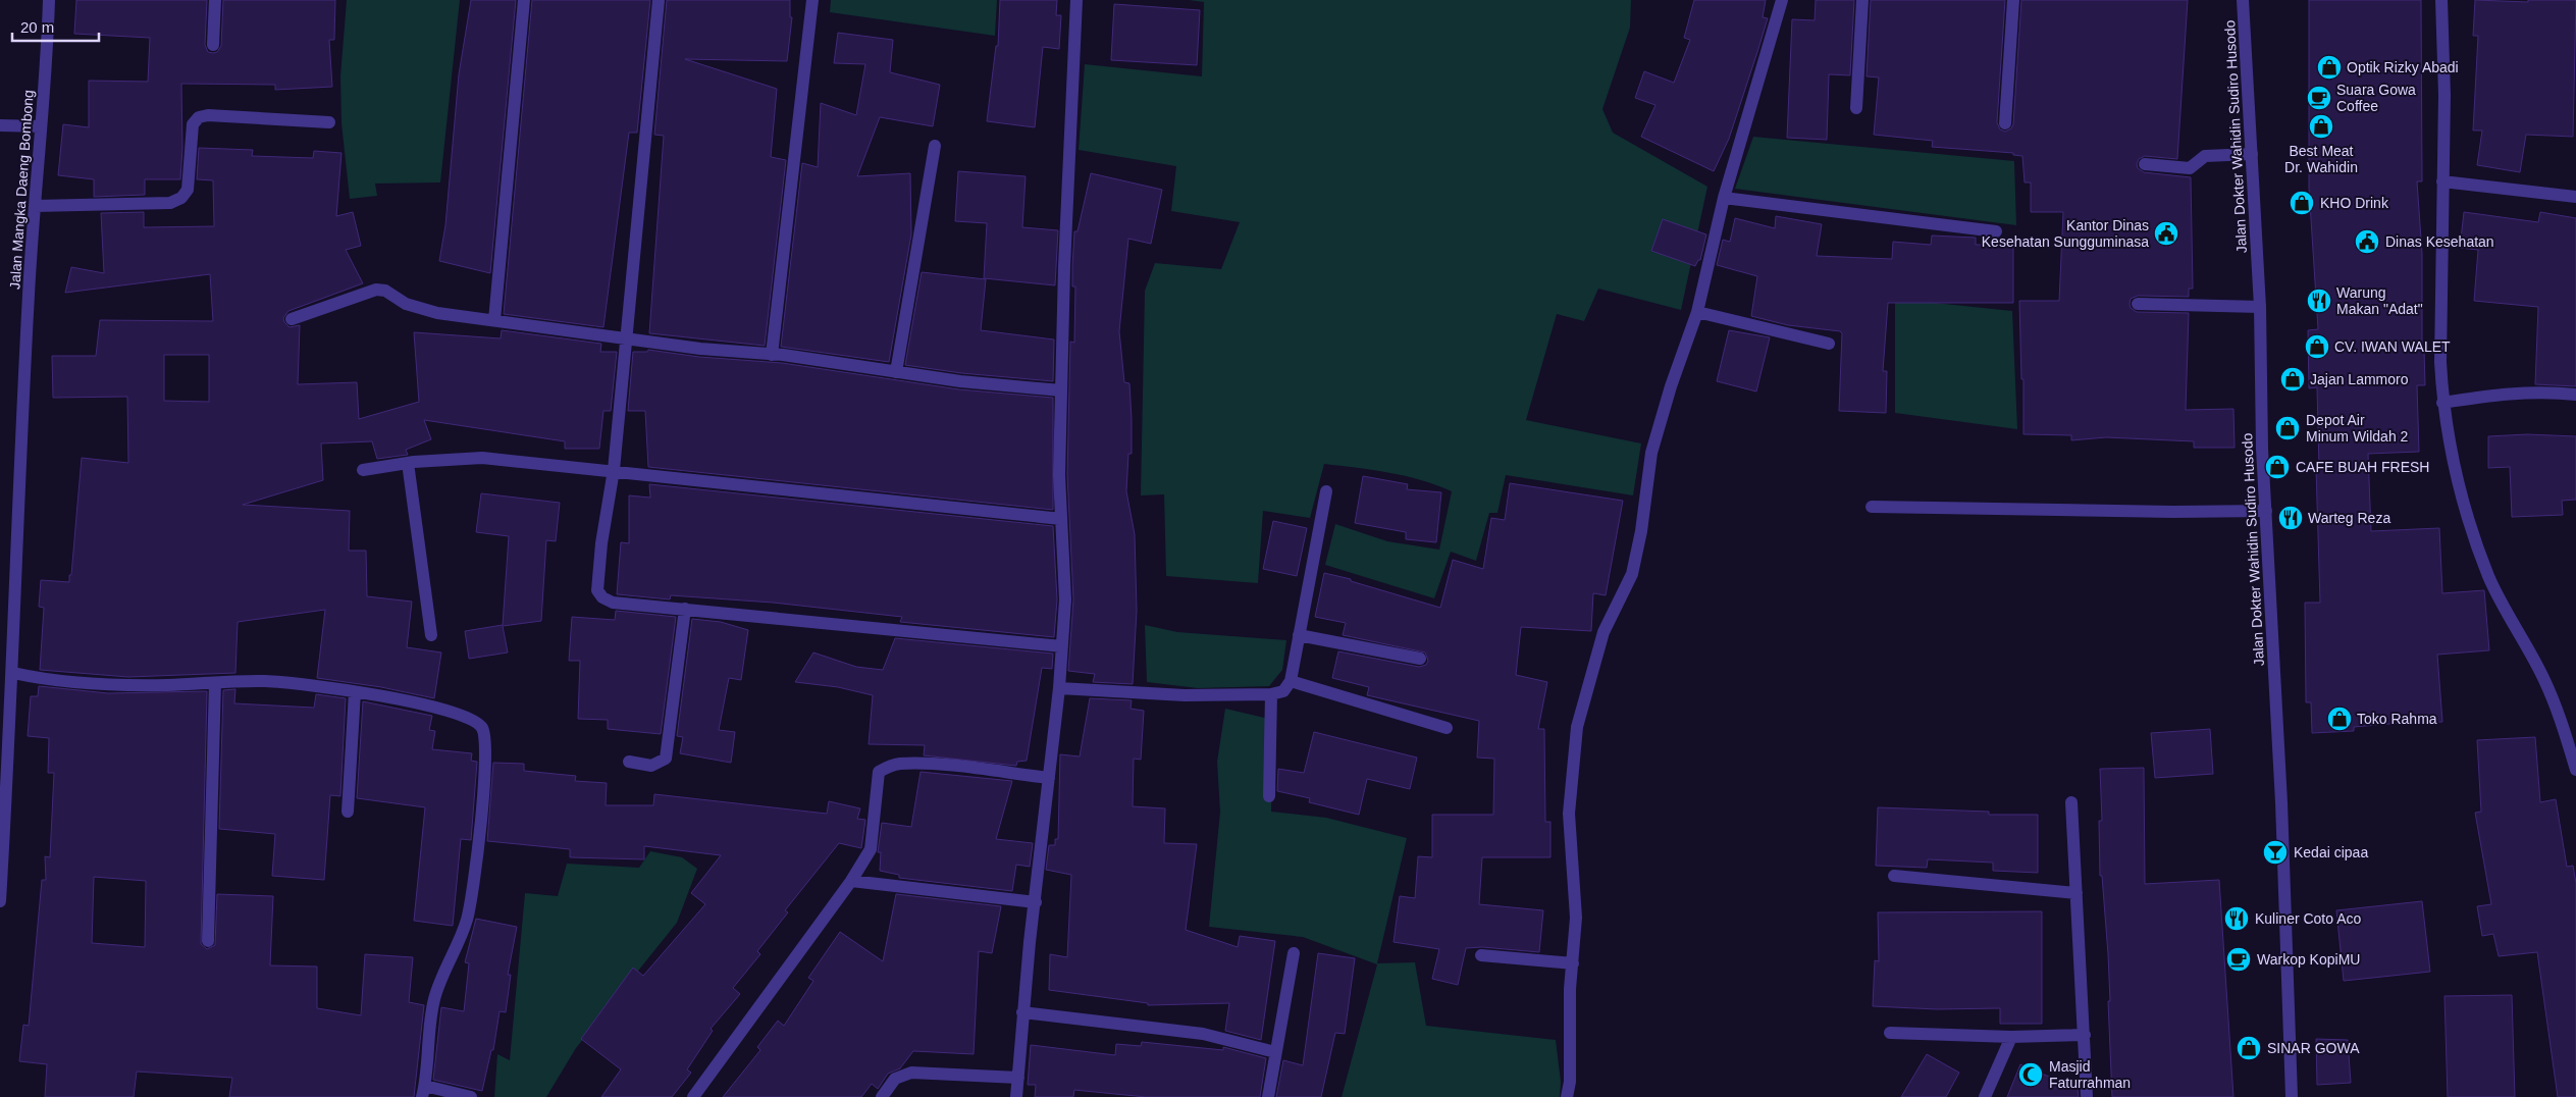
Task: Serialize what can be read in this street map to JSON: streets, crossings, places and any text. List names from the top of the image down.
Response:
{
  "streets": {
    "street": ["Jalan Dokter Wahidin Sudiro Husodo", "Jalan Mangka Daeng Bombong"]
  },
  "places": {
    "shop": [
      "Optik Rizky Abadi",
      "Best Meat Dr. Wahidin",
      "KHO Drink",
      "CV. IWAN WALET",
      "Jajan Lammoro",
      "Depot Air Minum Wildah 2",
      "CAFE BUAH FRESH",
      "Toko Rahma",
      "SINAR GOWA"
    ],
    "cafe": ["Suara Gowa Coffee", "Warkop KopiMU"],
    "public building": ["Kantor Dinas Kesehatan Sungguminasa", "Dinas Kesehatan"],
    "restaurant": ["Warung Makan \"Adat\"", "Warteg Reza", "Kuliner Coto Aco"],
    "bar": ["Kedai cipaa"],
    "mosque": ["Masjid Faturrahman"]
  },
  "scale_bar": "20 m"
}
